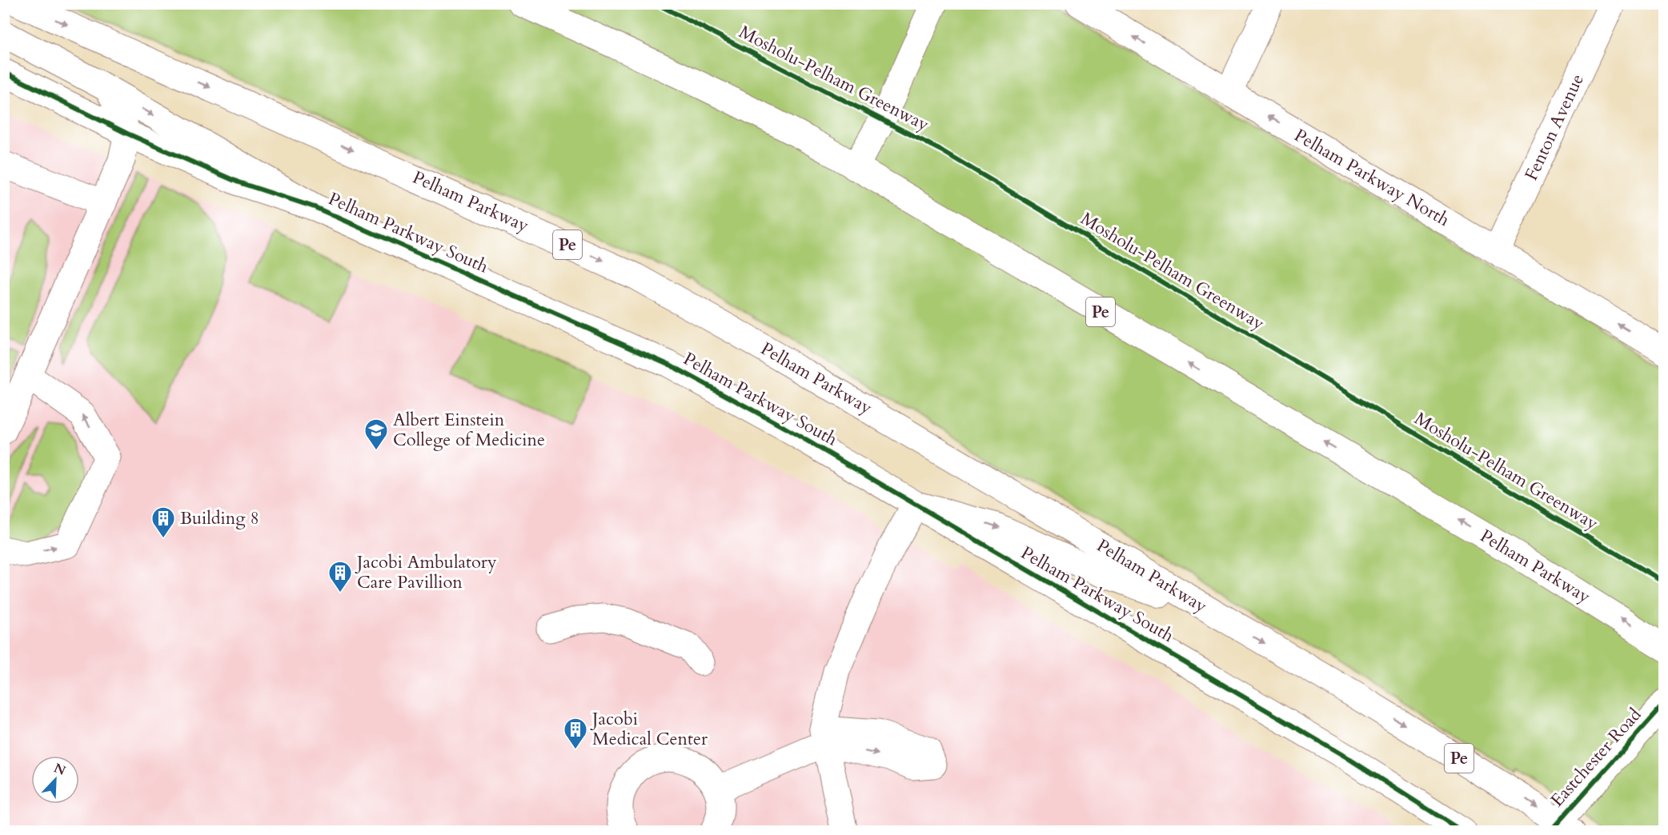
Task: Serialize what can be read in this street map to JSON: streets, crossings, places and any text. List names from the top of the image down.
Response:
{
  "streets": {
    "main road": [
      "Fenton Avenue",
      "Pelham Parkway North",
      "Pelham Parkway",
      "Pelham Parkway South",
      "Pe",
      "Eastchester Road"
    ],
    "cycle path": ["Mosholu-Pelham Greenway"]
  },
  "crossings": [
    ["Fenton Avenue", "Pelham Parkway North"],
    ["Pelham Parkway", "Eastchester Road"]
  ],
  "one_way": ["Pelham Parkway North"],
  "places": {
    "school or university": ["Albert Einstein College of Medicine"],
    "building": ["Building 8", "Jacobi Ambulatory Care Pavillion", "Jacobi Medical Center"]
  },
  "north": "top right"
}
